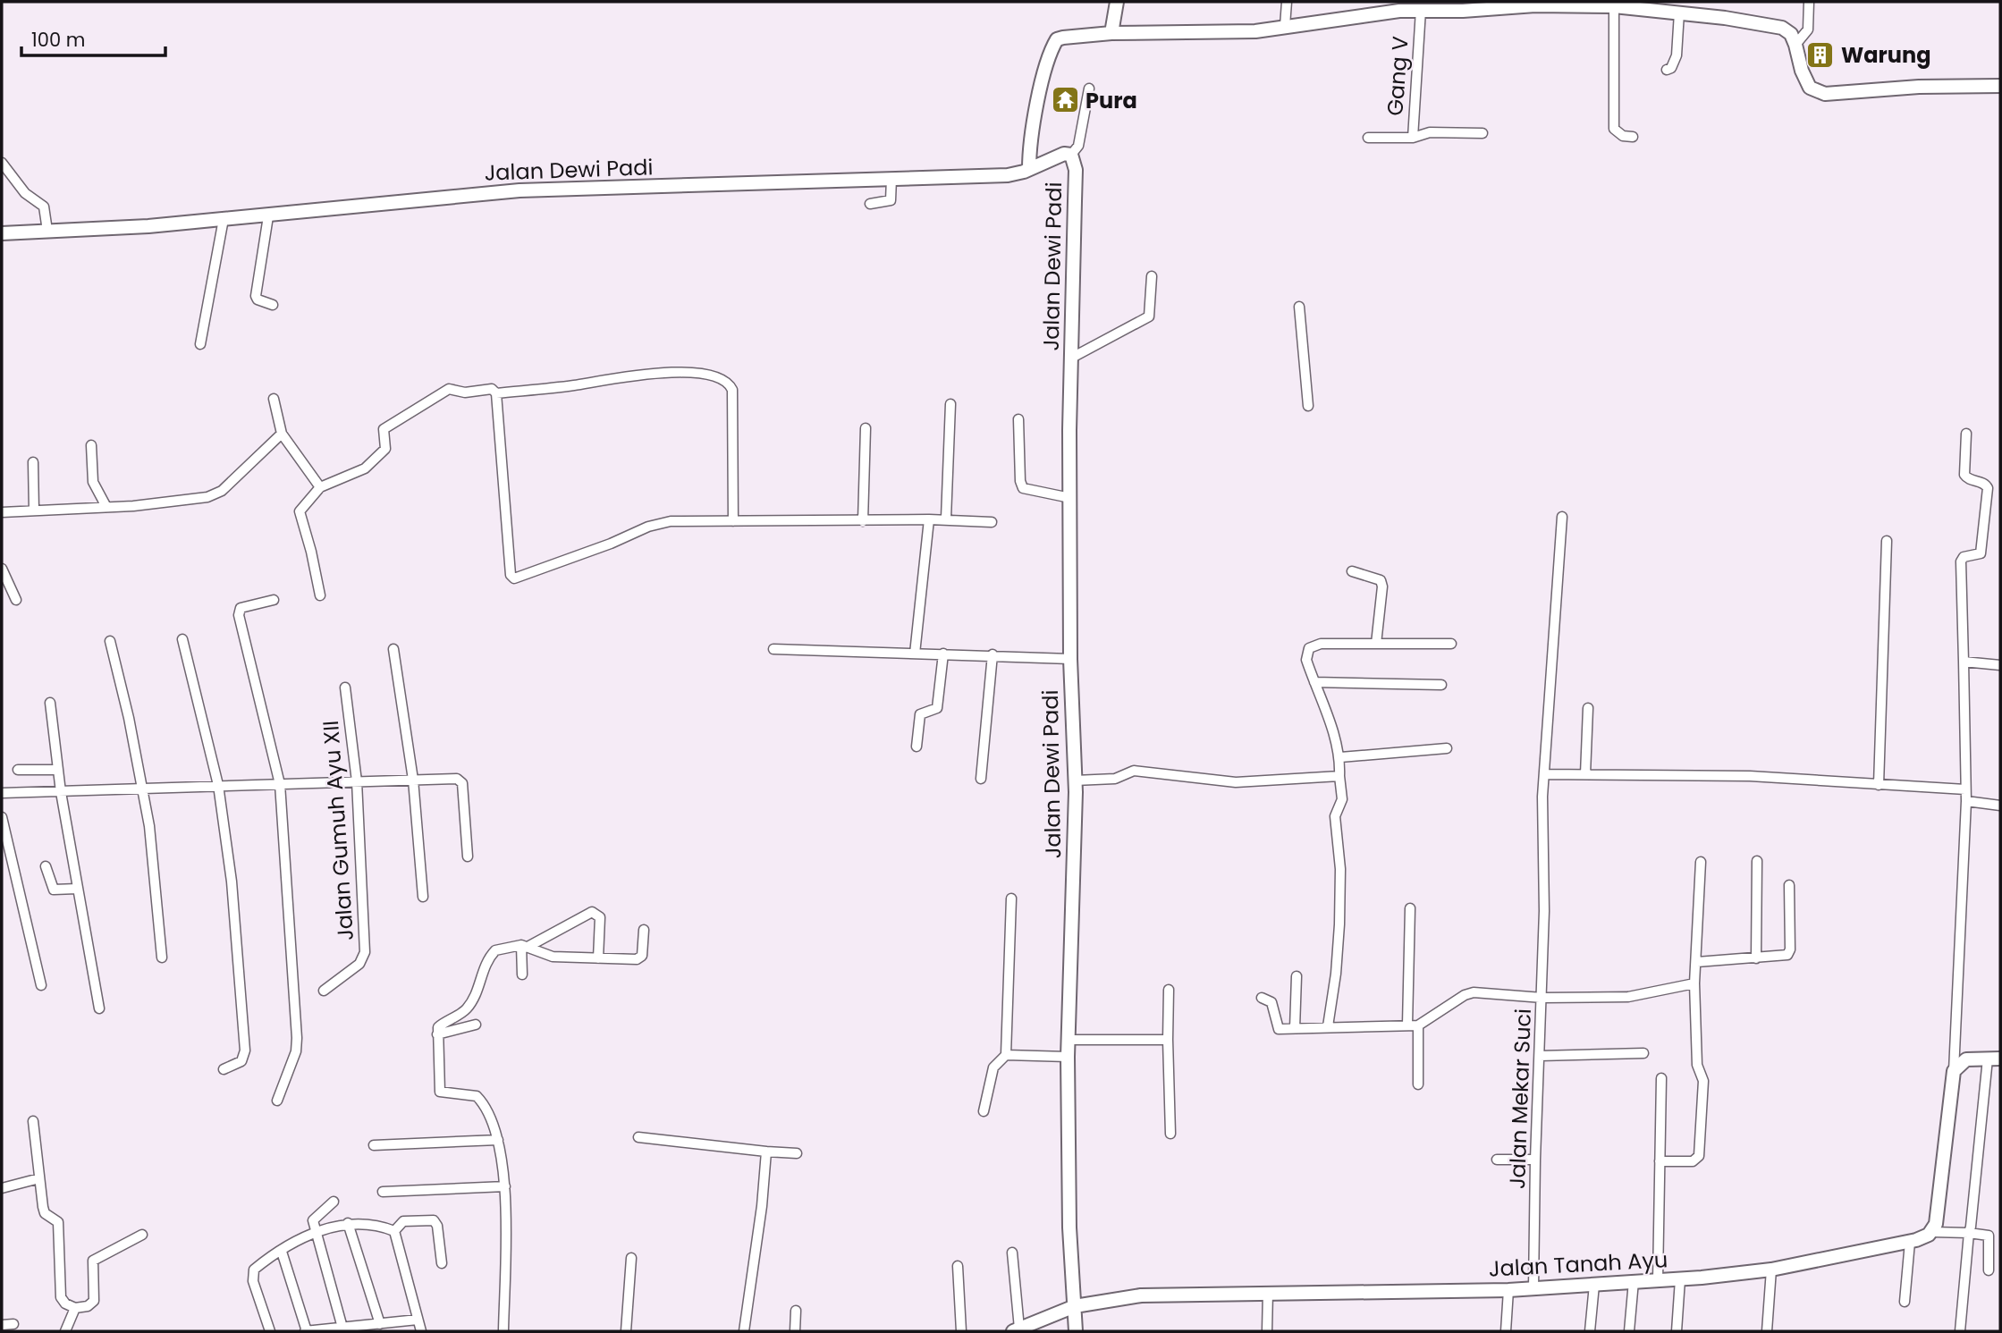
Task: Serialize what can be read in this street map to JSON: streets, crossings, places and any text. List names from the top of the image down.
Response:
{
  "streets": {
    "street": [
      "Gang V",
      "Jalan Dewi Padi",
      "Jalan Gumuh Ayu XII",
      "Jalan Mekar Suci",
      "Jalan Tanah Ayu"
    ]
  },
  "crossings": [
    ["Jalan Dewi Padi", "Jalan Tanah Ayu"],
    ["Jalan Mekar Suci", "Jalan Tanah Ayu"]
  ],
  "places": {
    "building": ["Warung"],
    "temple": ["Pura"]
  },
  "scale_bar": "100 m"
}
